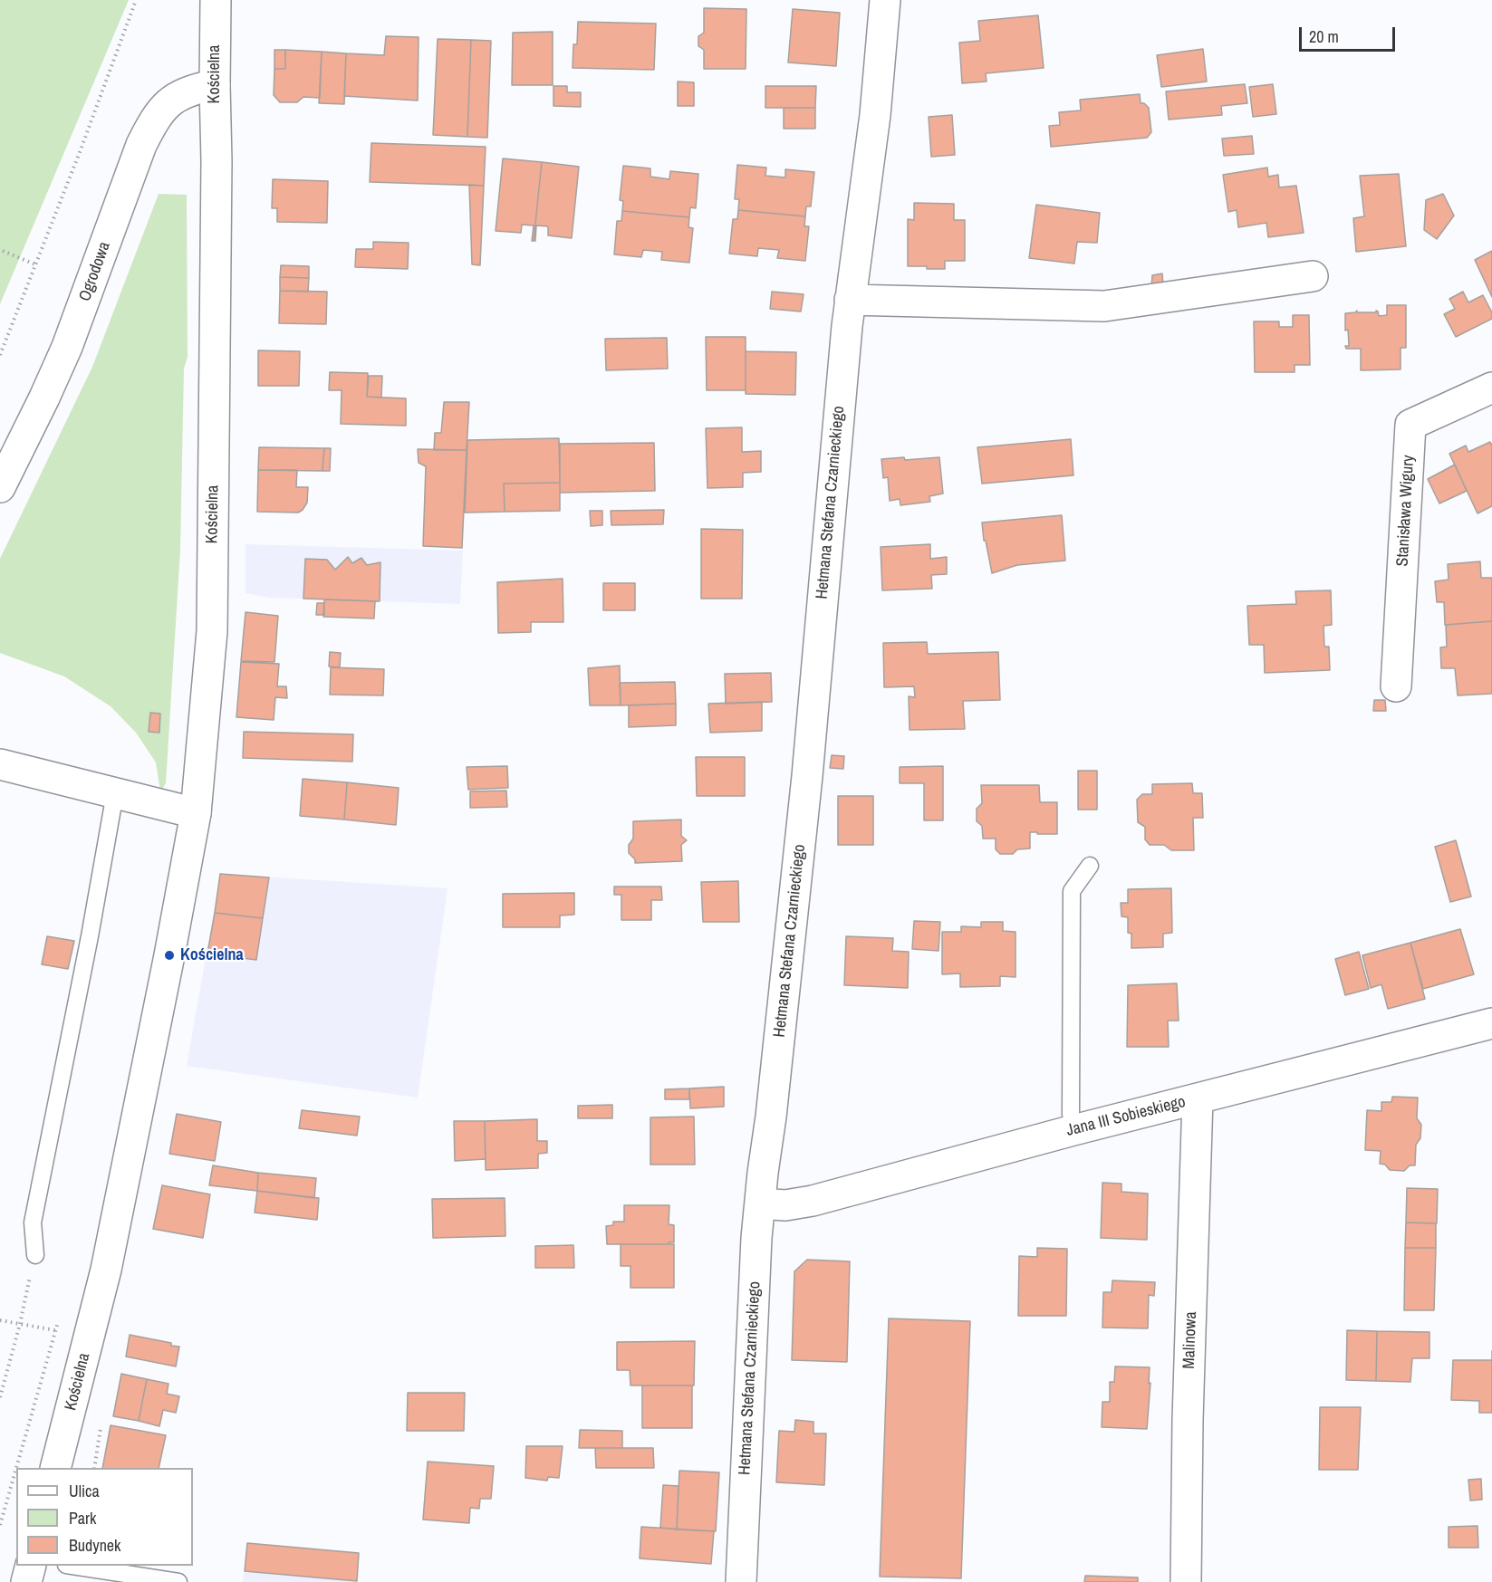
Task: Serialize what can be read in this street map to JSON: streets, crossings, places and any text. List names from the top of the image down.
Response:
{
  "streets": {
    "street": [
      "Kościelna",
      "Ogrodowa",
      "Hetmana Stefana Czarnieckiego",
      "Stanisława Wigury",
      "Jana III Sobieskiego",
      "Malinowa"
    ]
  },
  "crossings": [
    ["Kościelna", "Ogrodowa"],
    ["Hetmana Stefana Czarnieckiego", "Jana III Sobieskiego"],
    ["Jana III Sobieskiego", "Malinowa"]
  ],
  "places": ["Kościelna"],
  "legend": ["Ulica", "Park", "Budynek"],
  "scale_bar": "20 m"
}
